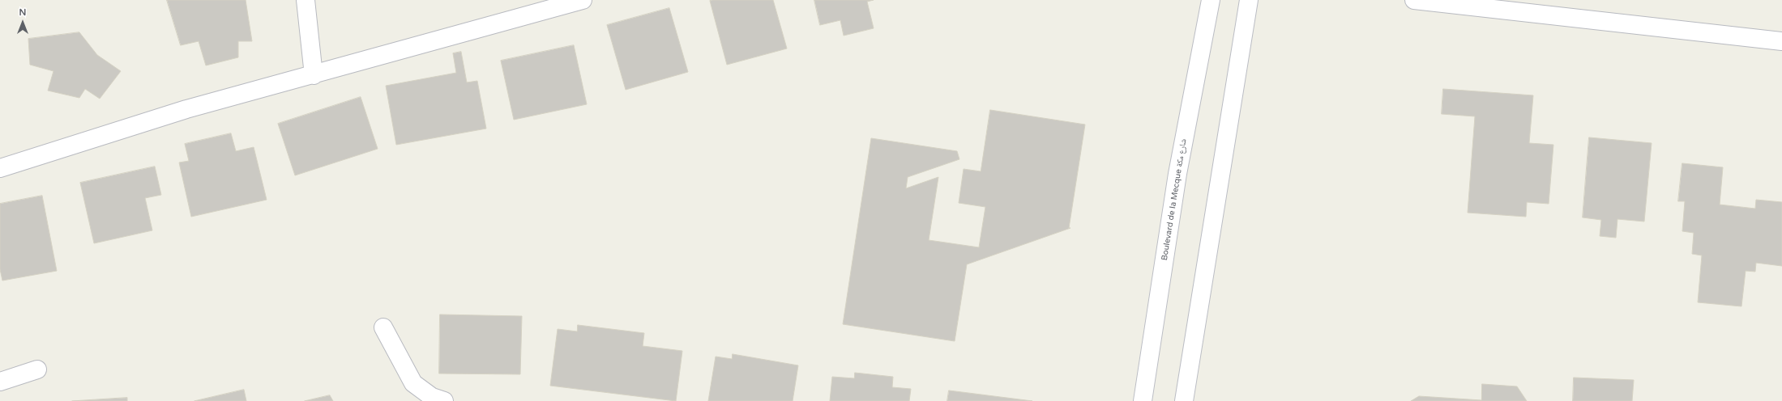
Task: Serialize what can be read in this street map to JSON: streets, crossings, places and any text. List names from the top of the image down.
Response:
{
  "streets": {
    "street": ["Boulevard de la Mecque شارع مكة"]
  },
  "north": "top"
}
